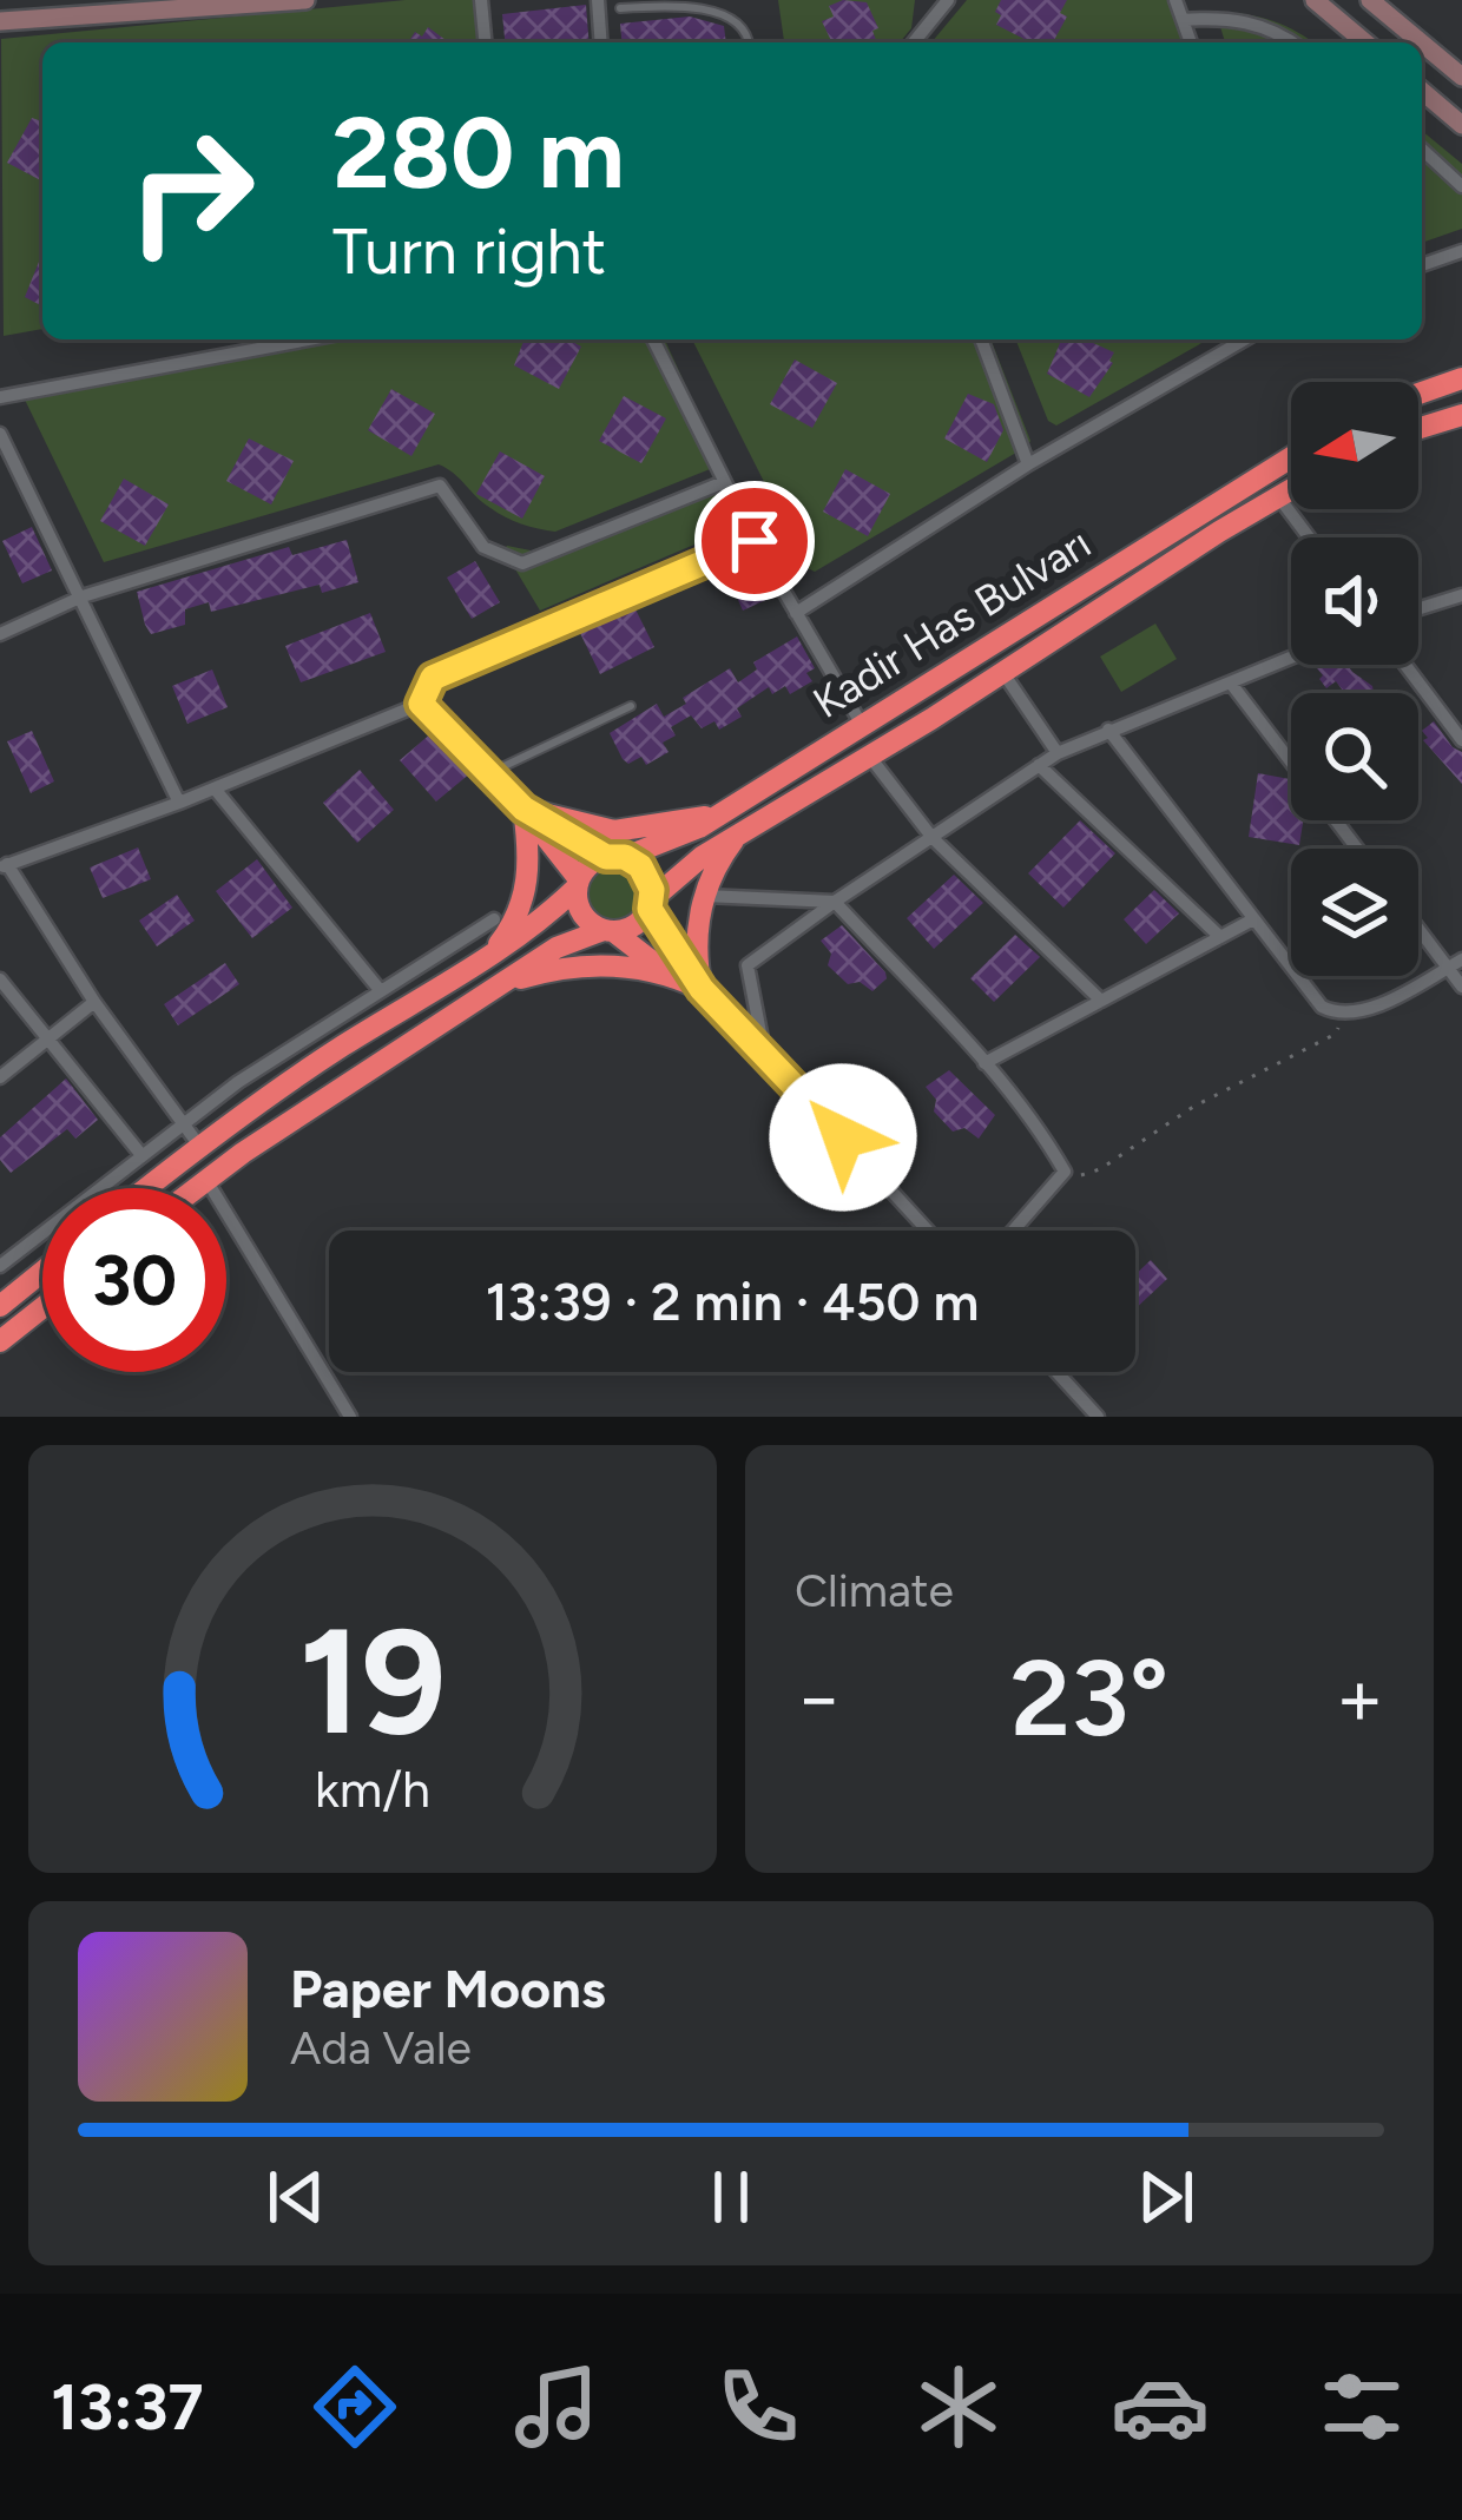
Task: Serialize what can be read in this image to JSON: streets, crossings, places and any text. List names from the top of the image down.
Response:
{
  "streets": {
    "highway": ["Kadir Has Bulvarı"]
  },
  "north": "left",
  "page": {
    "turn": ["280 m", "Turn right"],
    "limit": "30",
    "trip": "13:39 · 2 min · 450 m",
    "tile": "Climate",
    "heat": ["−", "23°", "+"],
    "song": ["Paper Moons", "Ada Vale"],
    "tabs": "13:37",
    "gauge": ["19", "km/h"]
  }
}
